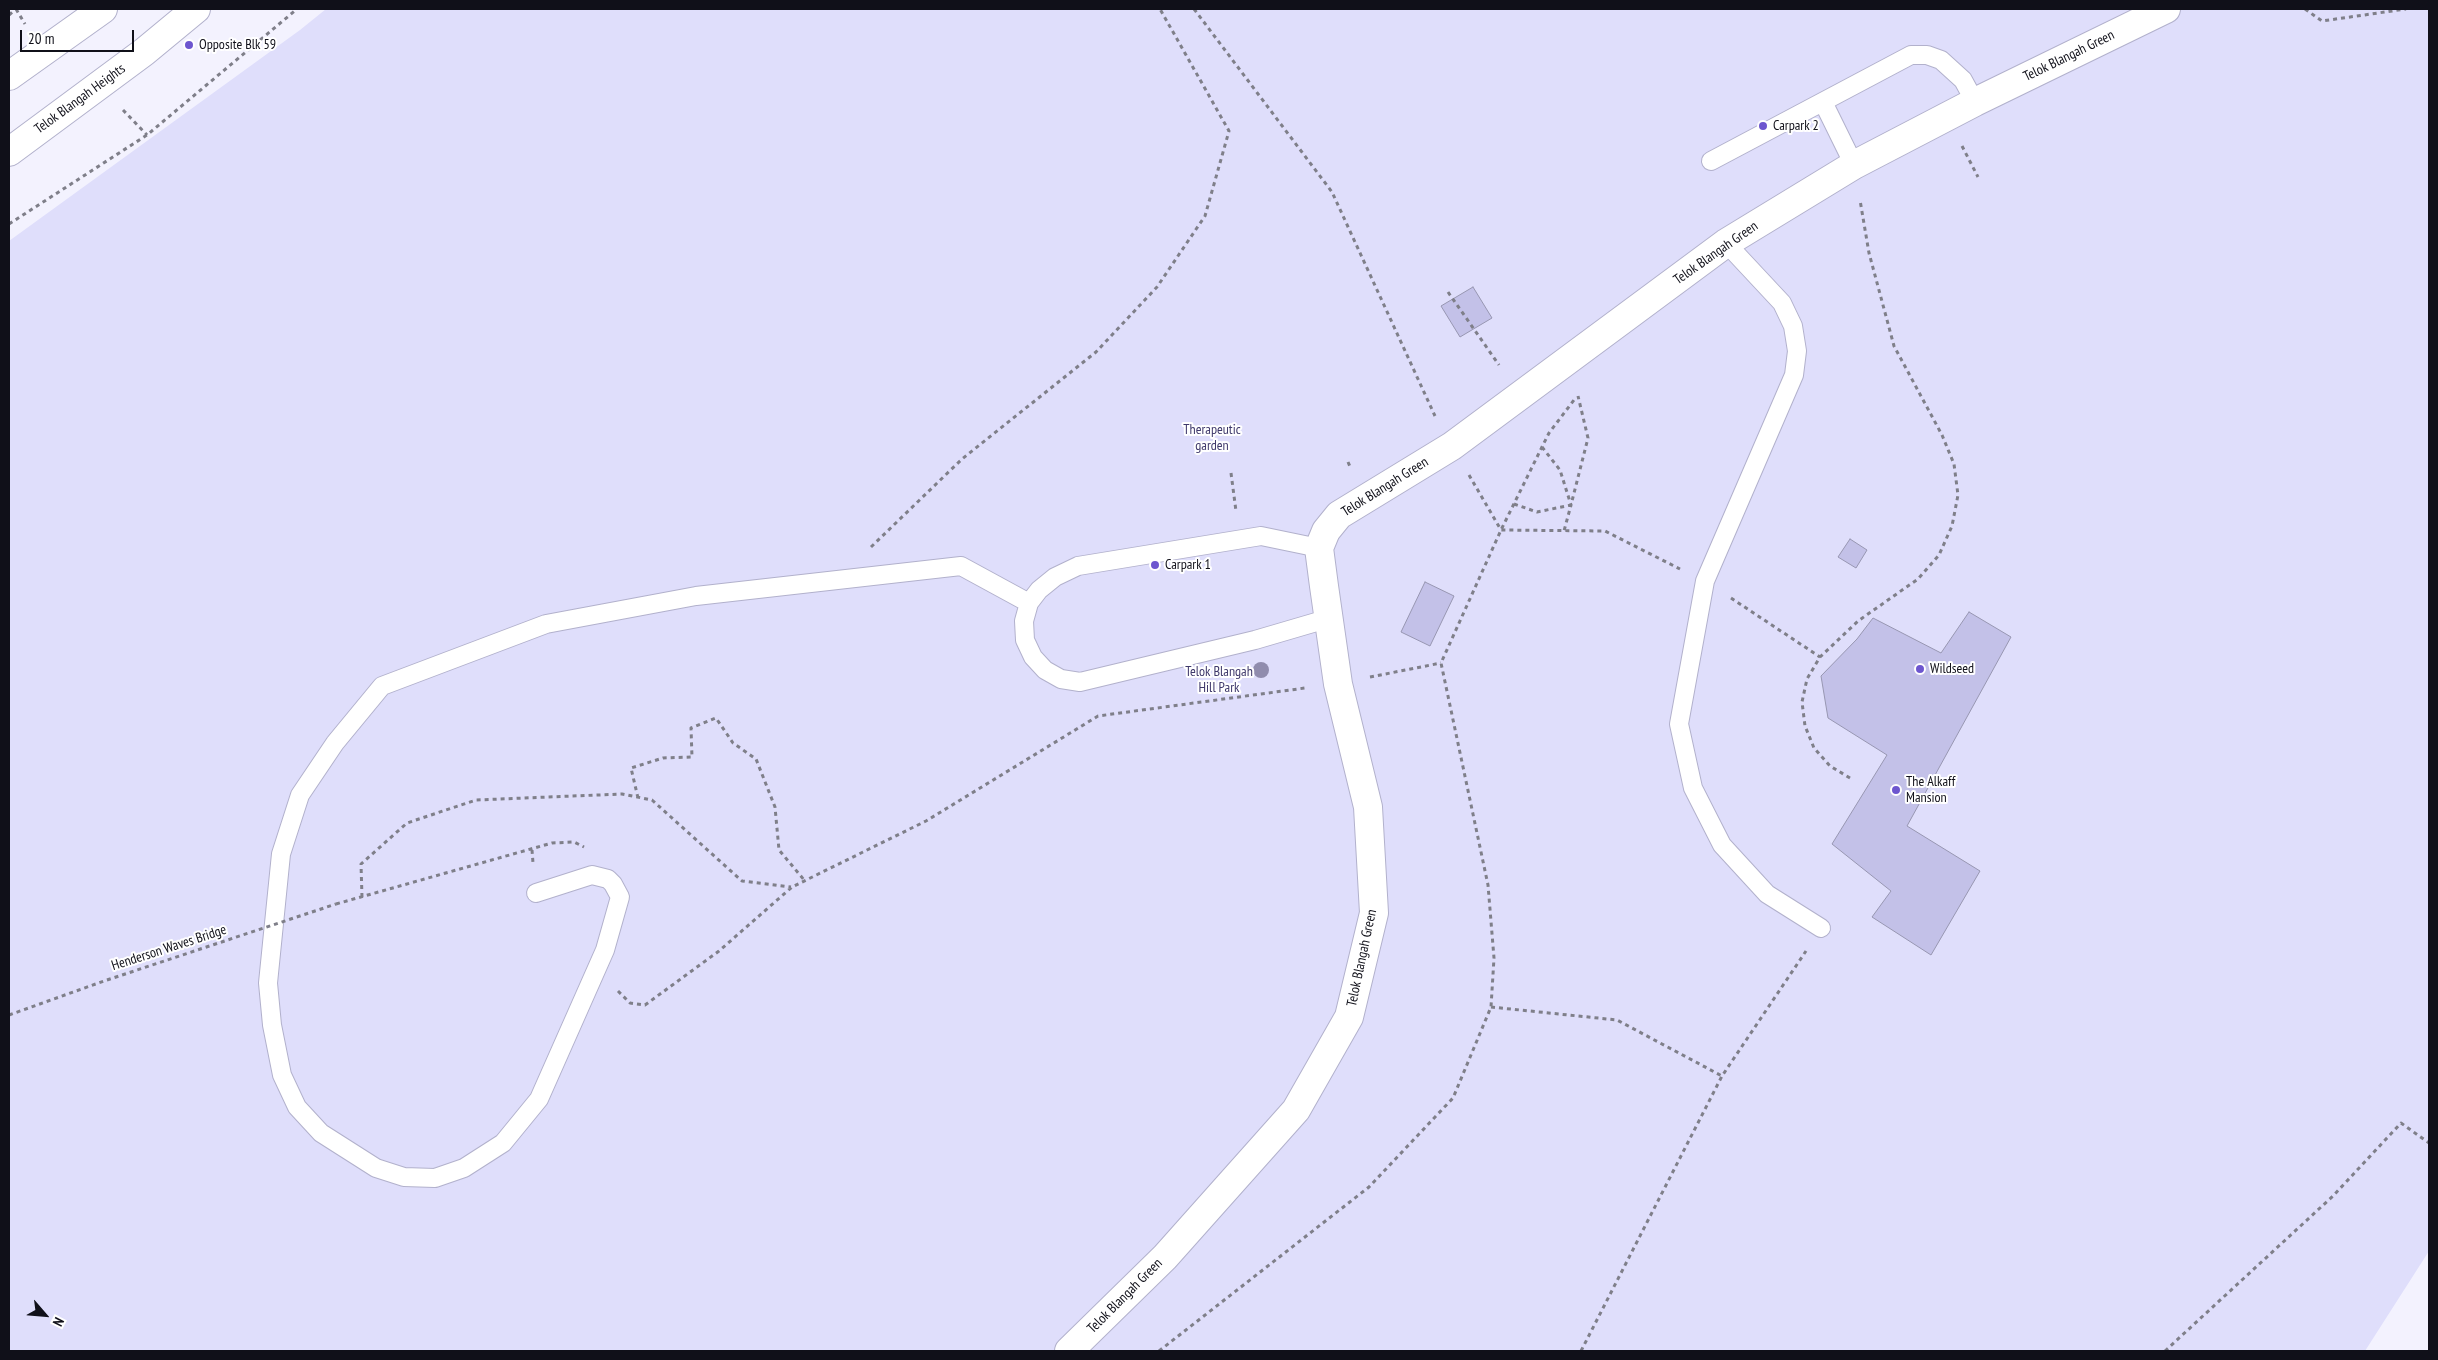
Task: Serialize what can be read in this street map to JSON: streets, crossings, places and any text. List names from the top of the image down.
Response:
{
  "streets": {
    "street": ["Telok Blangah Green", "Telok Blangah Heights"],
    "path": ["Henderson Waves Bridge"]
  },
  "parks": ["Therapeutic garden", "Telok Blangah Hill Park"],
  "places": [
    "Opposite Blk 59",
    "Carpark 2",
    "Carpark 1",
    "Wildseed",
    "The Alkaff Mansion"
  ],
  "scale_bar": "20 m",
  "north": "bottom right"
}
